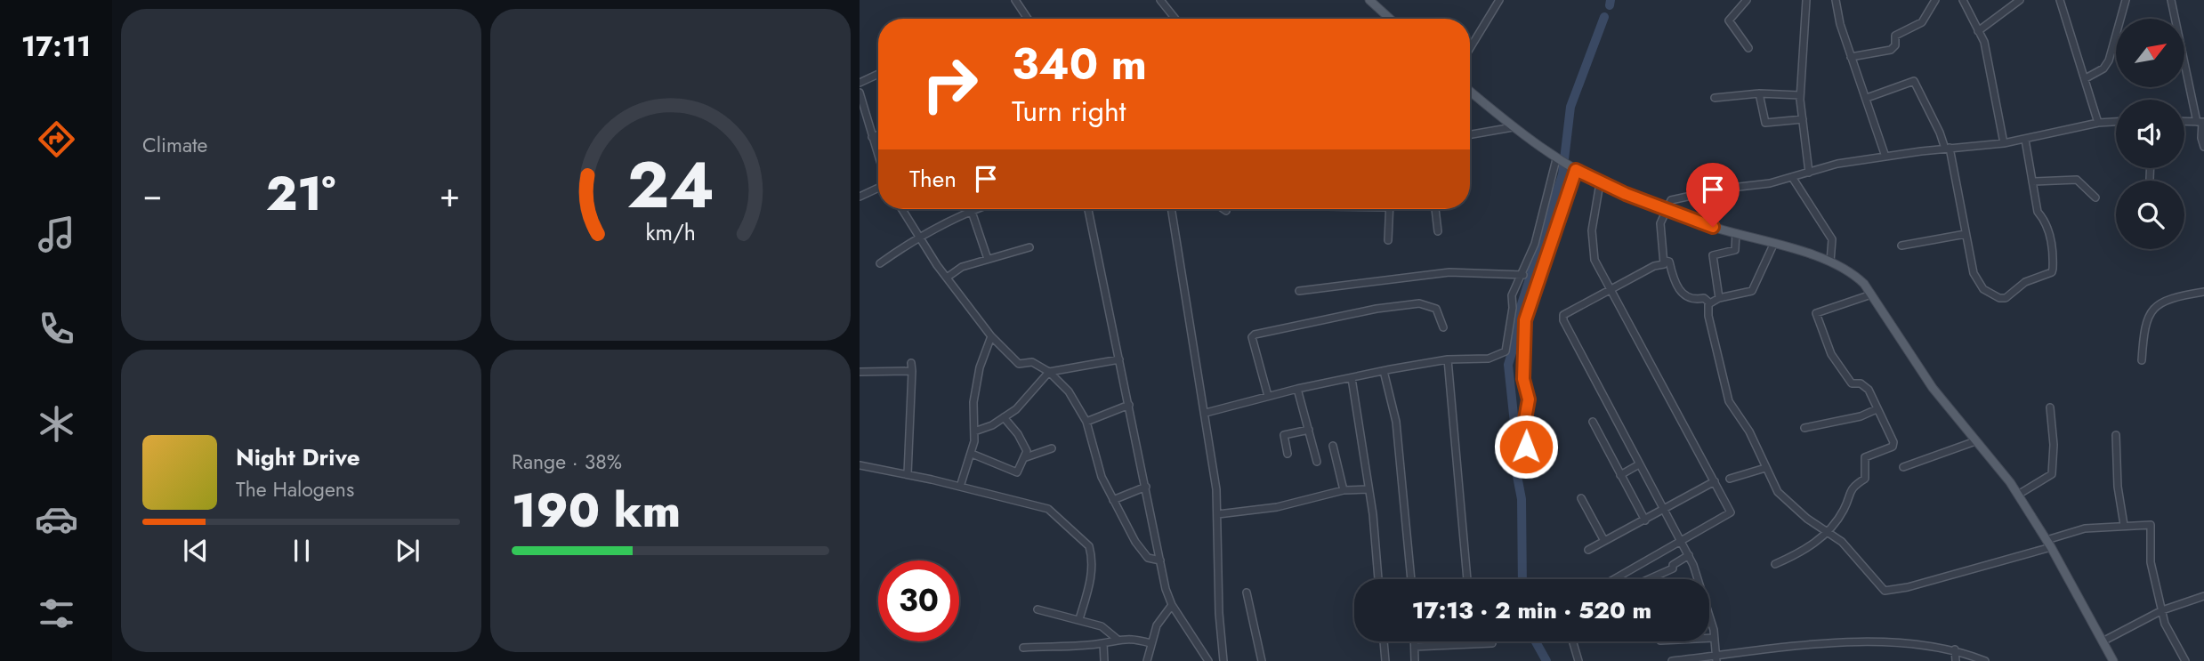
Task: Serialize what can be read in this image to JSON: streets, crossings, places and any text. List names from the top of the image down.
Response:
{
  "north": "top right",
  "page": {
    "tabs": "17:11",
    "tile": [
      "Climate",
      ["Range · 38%", "190 km"]
    ],
    "turn": ["340 m", "Turn right"],
    "then": "Then",
    "heat": ["−", "21°", "+"],
    "song": ["Night Drive", "The Halogens"],
    "limit": "30",
    "trip": "17:13 · 2 min · 520 m",
    "gauge": ["24", "km/h"]
  }
}
